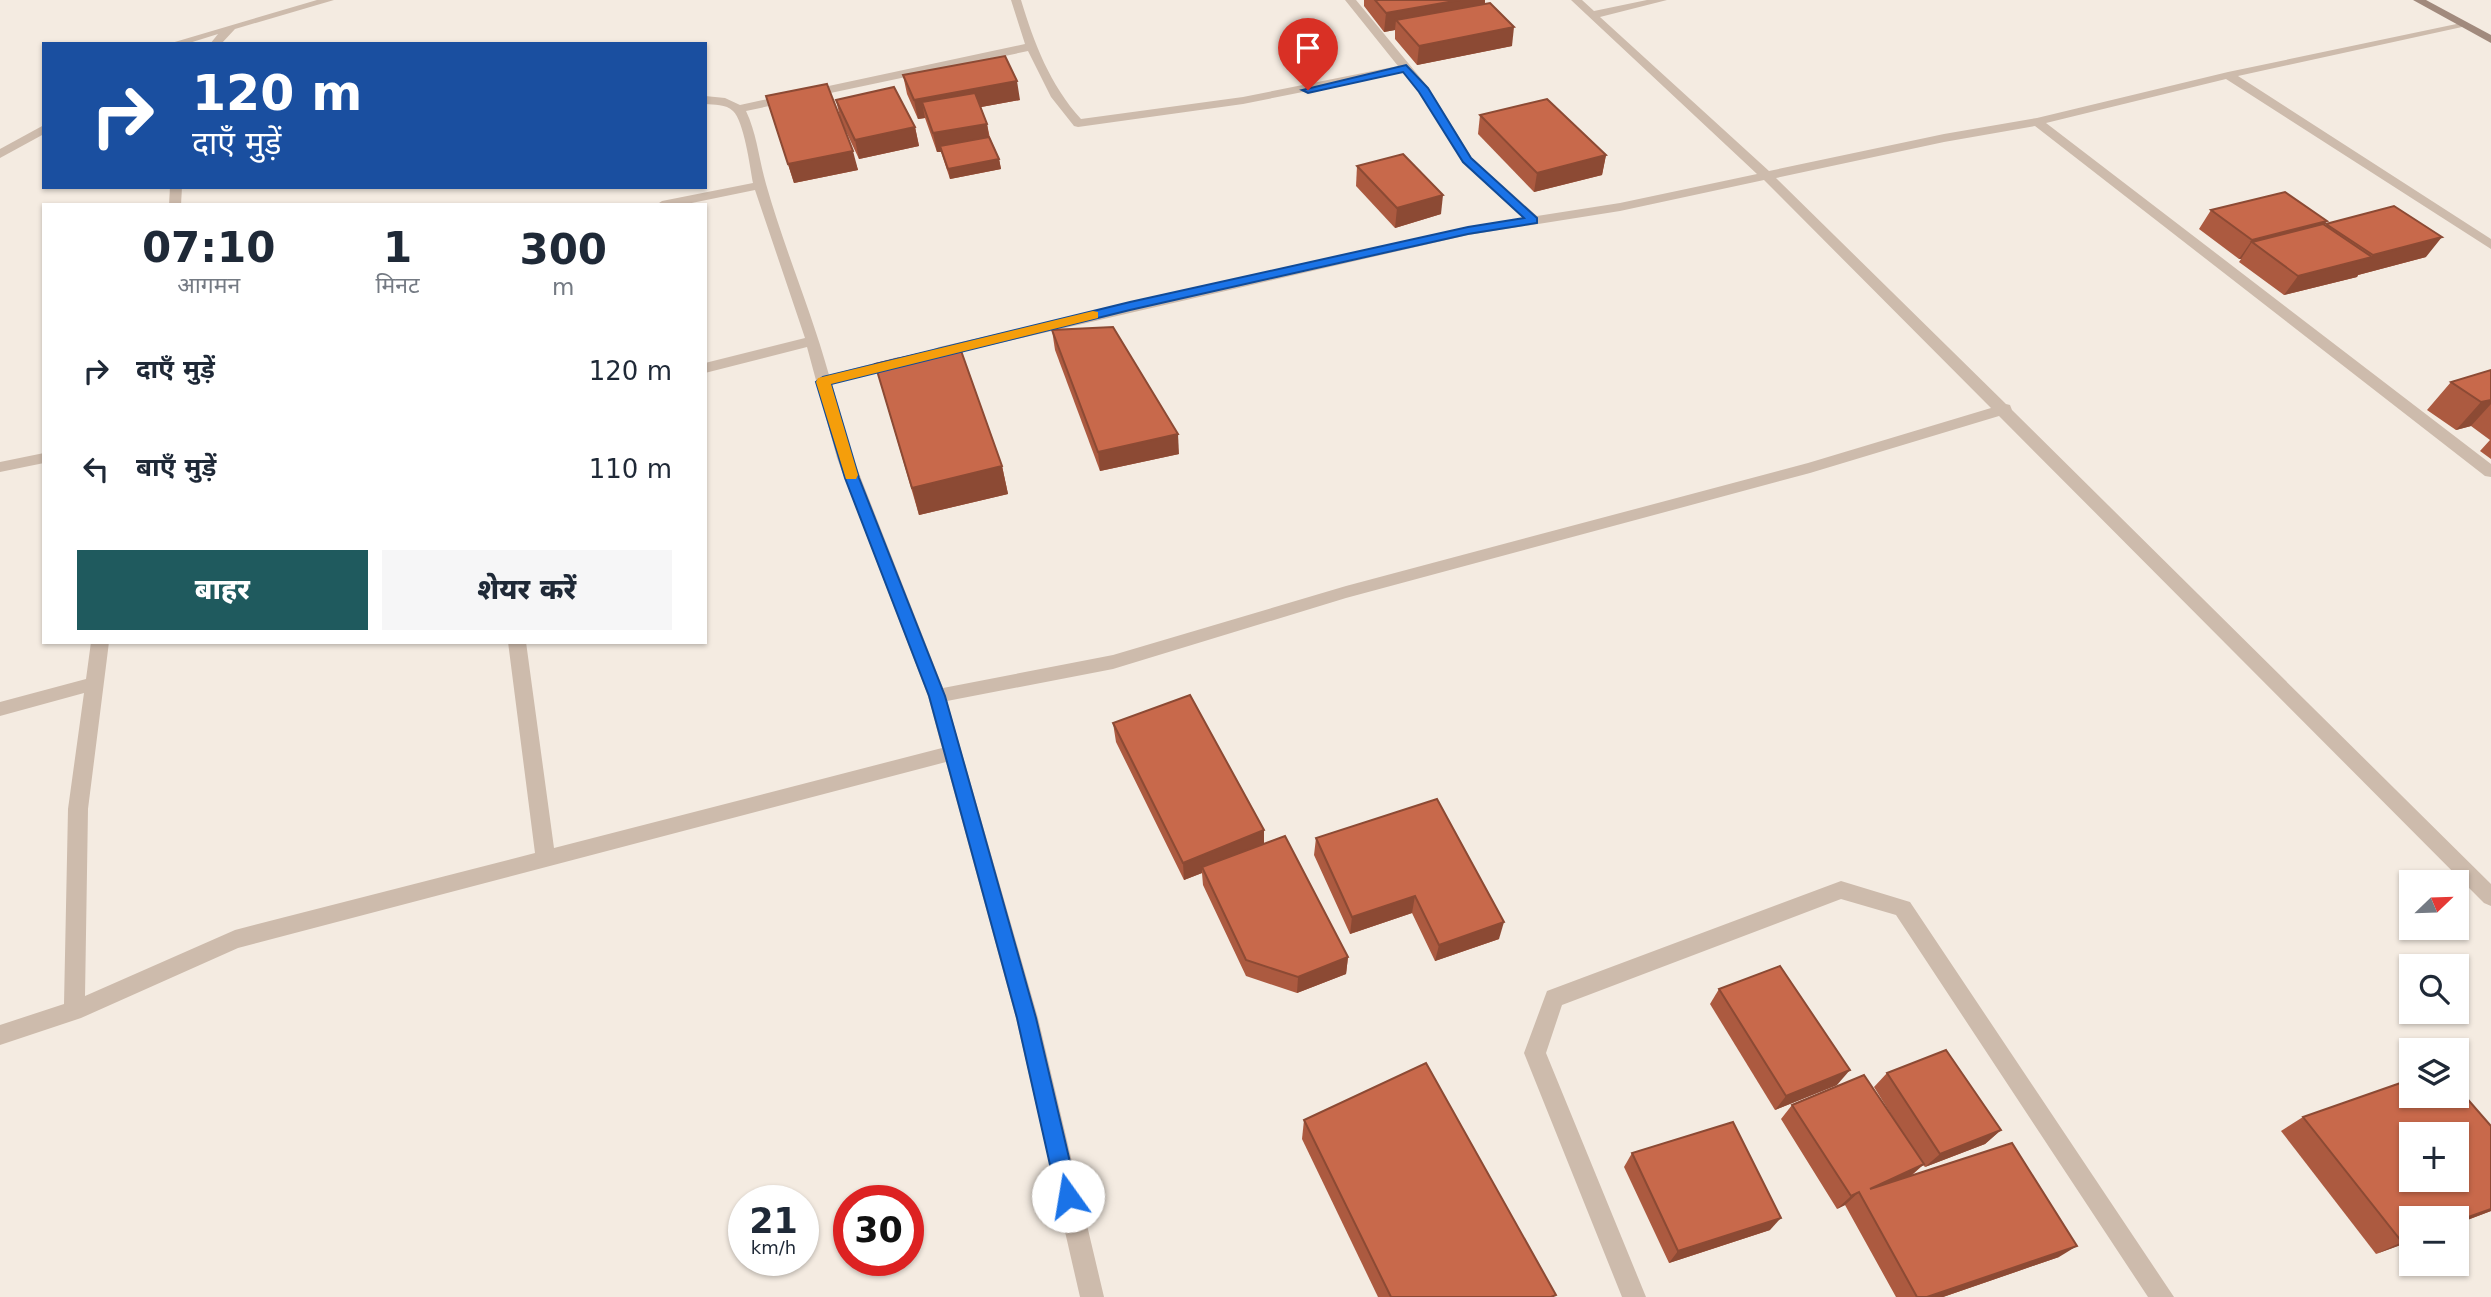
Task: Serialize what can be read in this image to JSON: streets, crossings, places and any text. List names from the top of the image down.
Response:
{
  "north": "top right",
  "page": {
    "turn": ["120 m", "दाएँ मुड़ें"],
    "eta": [
      "07:10",
      "आगमन",
      "1",
      "मिनट",
      "300",
      "m"
    ],
    "list": [
      {
        "name": "दाएँ मुड़ें",
        "value": "120 m"
      },
      {
        "name": "बाएँ मुड़ें",
        "value": "110 m"
      }
    ],
    "buttons": ["बाहर", "शेयर करें"],
    "map_buttons": ["+", "−"],
    "speed": "21 km/h",
    "limit": "30"
  }
}
